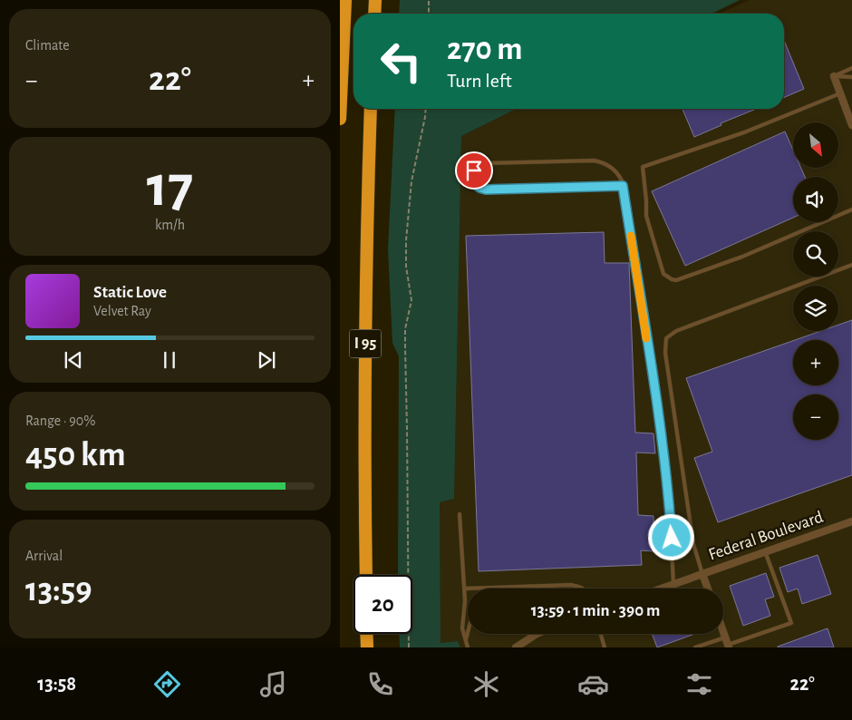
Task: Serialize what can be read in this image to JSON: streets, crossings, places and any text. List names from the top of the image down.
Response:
{
  "streets": {
    "highway": ["I 95"],
    "street": ["Federal Boulevard"]
  },
  "north": "bottom right",
  "page": {
    "tile": [
      "Climate",
      ["17", "km/h"],
      ["Range · 90%", "450 km"],
      ["Arrival", "13:59"]
    ],
    "turn": ["270 m", "Turn left"],
    "heat": ["−", "22°", "+"],
    "map_buttons": ["+", "−"],
    "song": ["Static Love", "Velvet Ray"],
    "limit": "20",
    "trip": "13:59 · 1 min · 390 m",
    "tabs": ["13:58", "22°"]
  }
}
